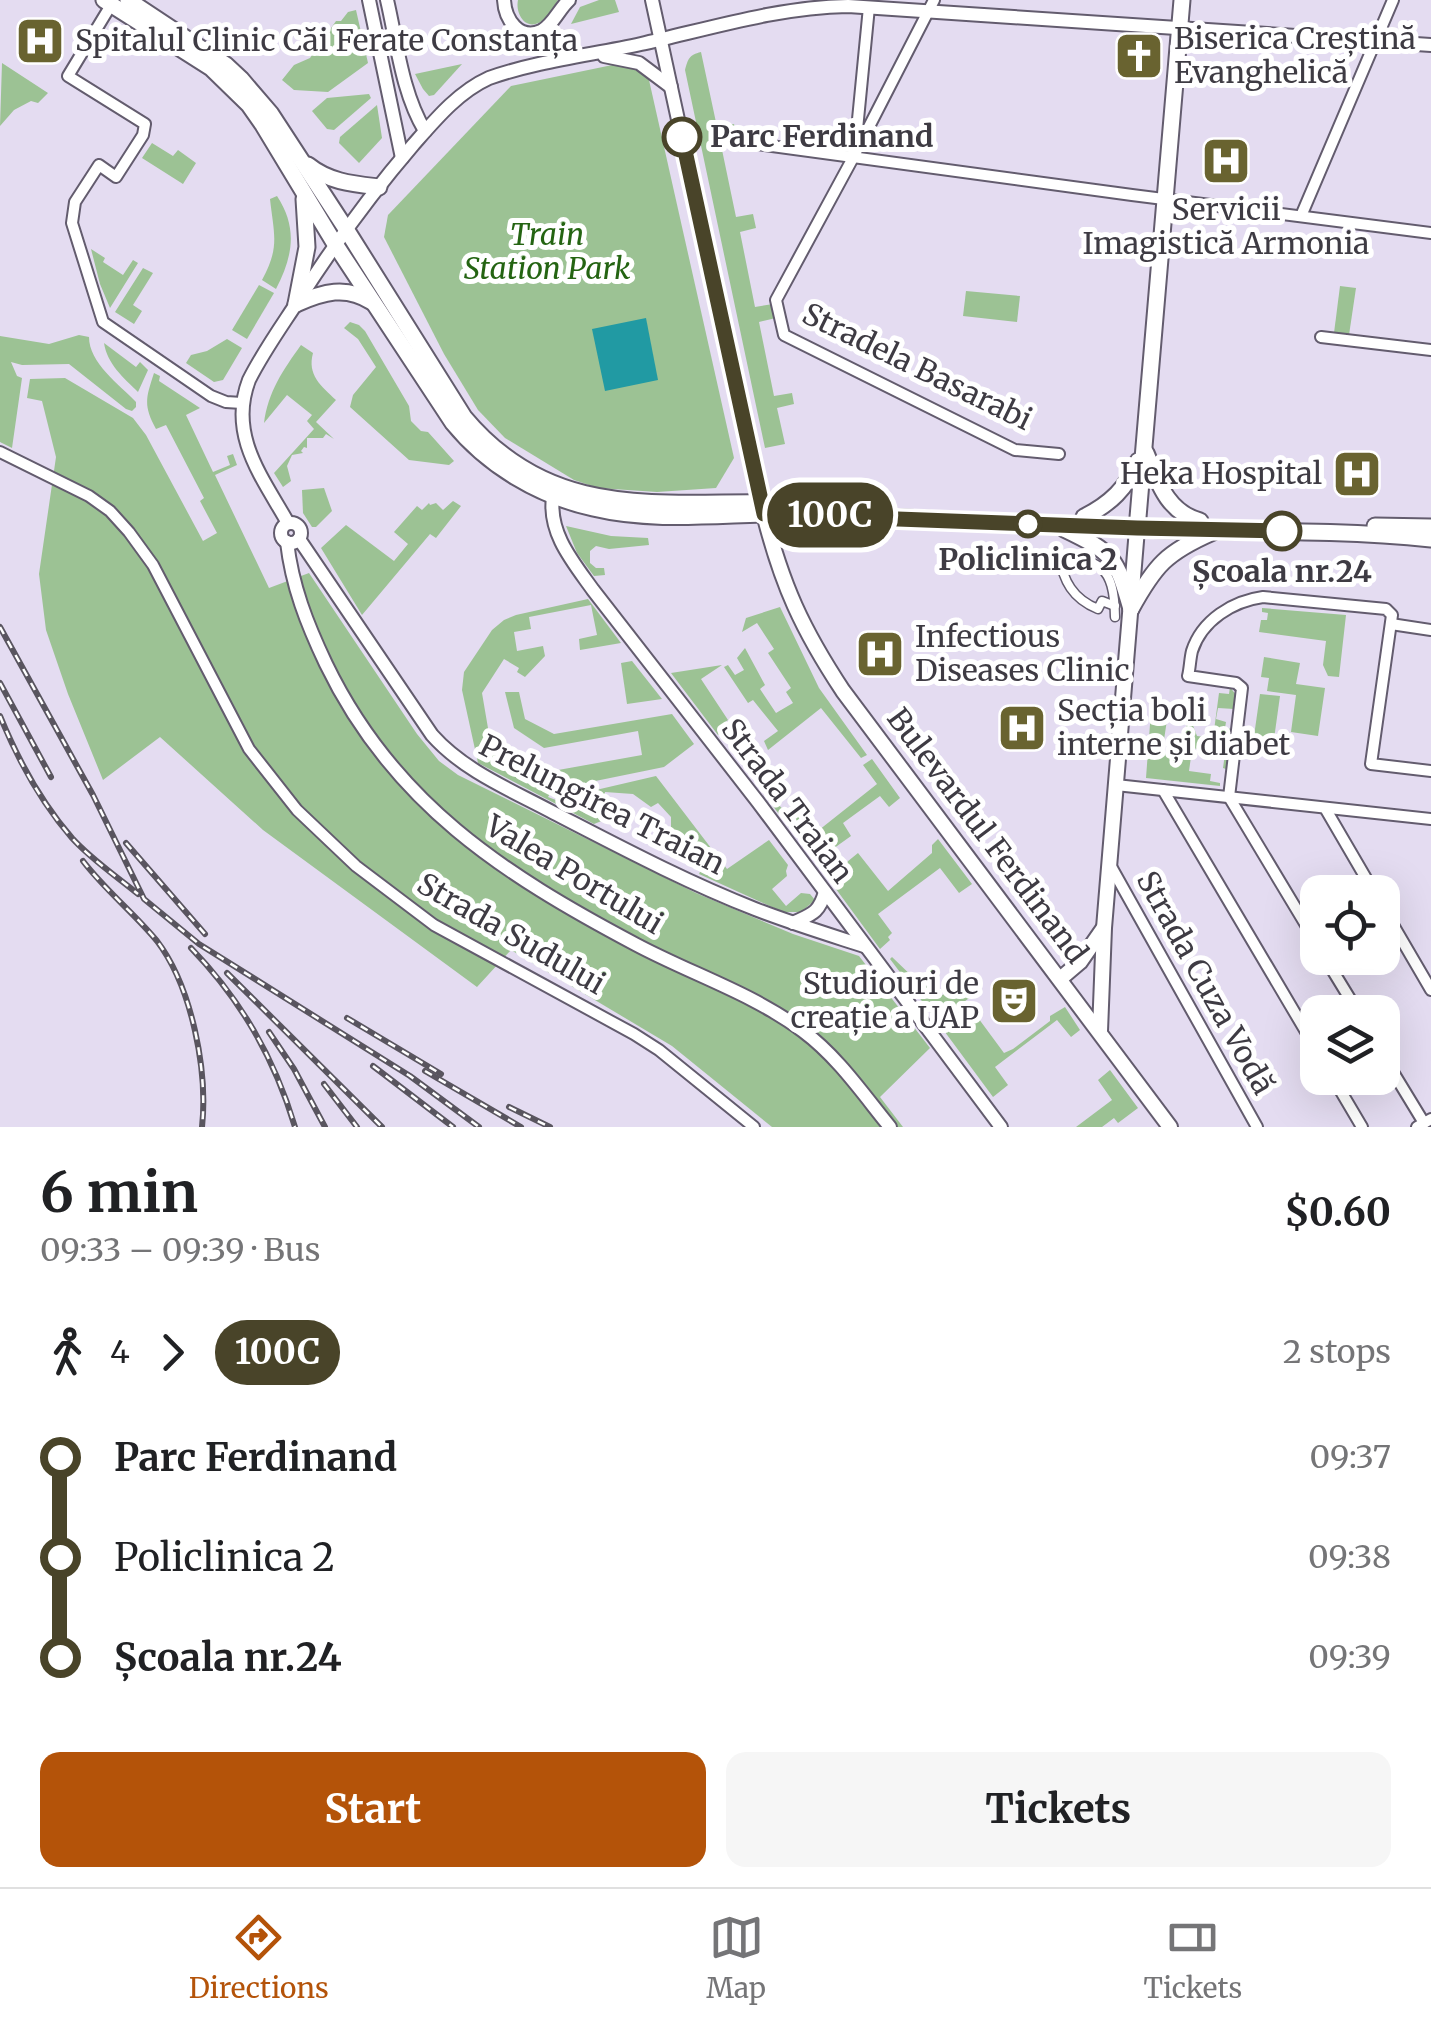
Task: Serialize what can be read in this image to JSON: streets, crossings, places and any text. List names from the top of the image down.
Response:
{
  "streets": {
    "main road": ["Bulevardul Ferdinand"],
    "street": [
      "Stradela Basarabi",
      "Strada Traian",
      "Prelungirea Traian",
      "Valea Portului",
      "Strada Sudului",
      "Strada Cuza Vodă"
    ]
  },
  "crossings": [
    ["Strada Traian", "Prelungirea Traian"],
    ["Prelungirea Traian", "Valea Portului"]
  ],
  "parks": ["Train Station Park"],
  "places": {
    "hospital": [
      "Spitalul Clinic Căi Ferate Constanța",
      "Servicii Imagistică Armonia",
      "Heka Hospital",
      "Infectious Diseases Clinic",
      "Secția boli interne și diabet"
    ],
    "church": ["Biserica Creștină Evanghelică"],
    "other": ["Parc Ferdinand", "Policlinica 2", "Școala nr.24"],
    "theatre": ["Studiouri de creație a UAP"]
  },
  "lines": ["bus line 100C"],
  "page": {
    "on_map": "100C",
    "heading": ["6 min", "09:33 – 09:39 · Bus", "$0.60"],
    "legs": ["4", "100C", "2 stops"],
    "list": [
      {
        "name": "Parc Ferdinand",
        "value": "09:37"
      },
      {
        "name": "Policlinica 2",
        "value": "09:38"
      },
      {
        "name": "Școala nr.24",
        "value": "09:39"
      }
    ],
    "buttons": ["Start", "Tickets"],
    "tabs": ["Directions", "Map", "Tickets"]
  }
}
